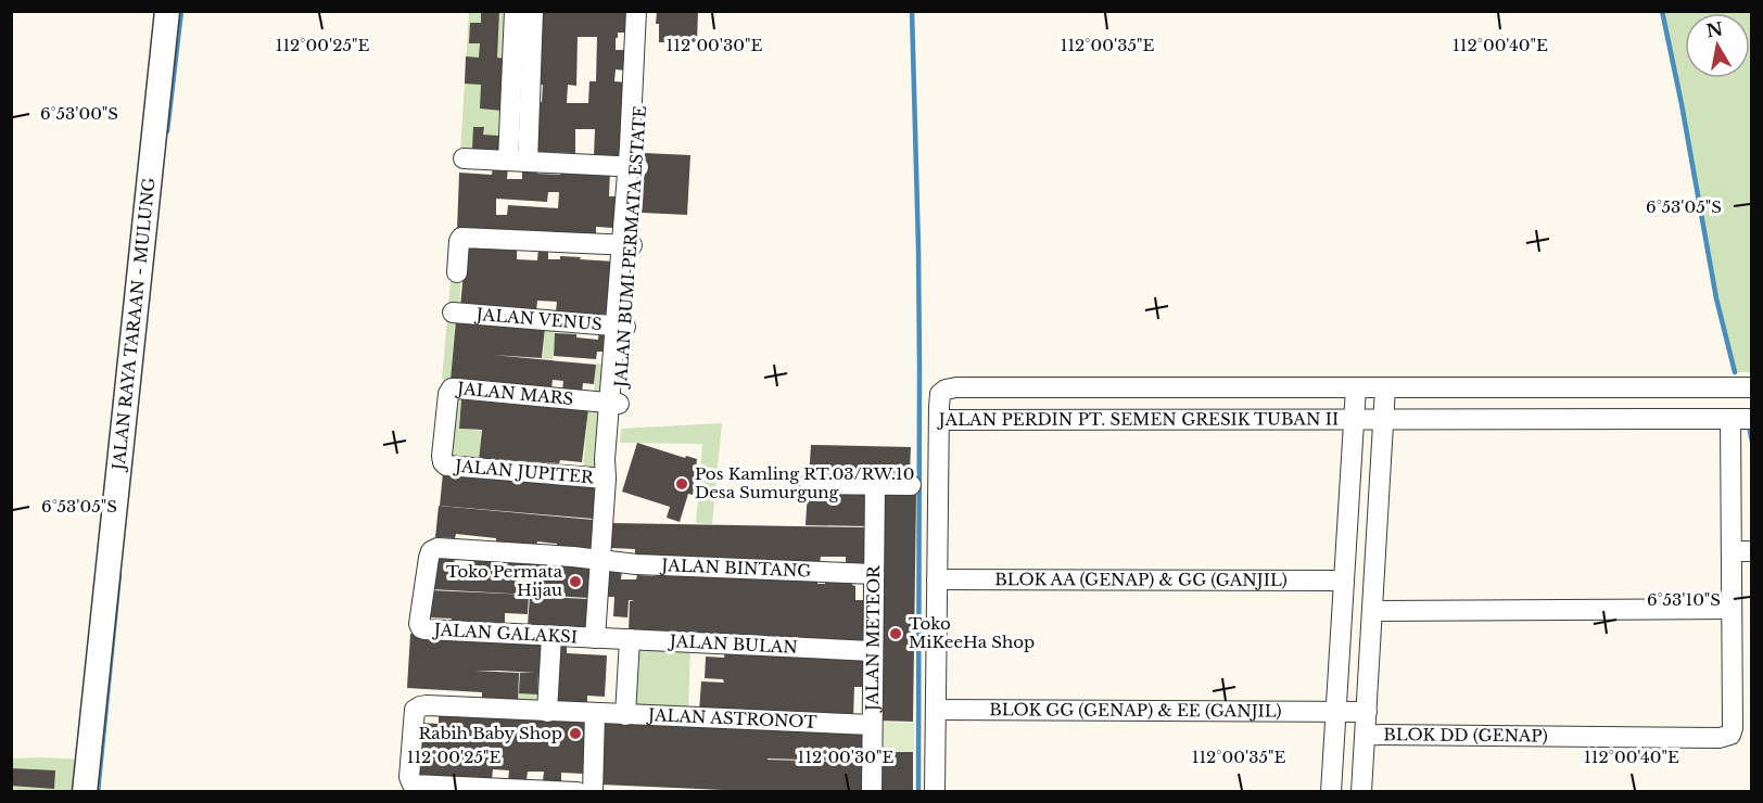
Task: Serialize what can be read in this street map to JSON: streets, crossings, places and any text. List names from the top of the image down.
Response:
{
  "streets": {
    "street": [
      "JALAN BUMI PERMATA ESTATE",
      "JALAN VENUS",
      "JALAN RAYA TARAAN - MULUNG",
      "JALAN MARS",
      "JALAN PERDIN PT. SEMEN GRESIK TUBAN II",
      "JALAN JUPITER",
      "JALAN BINTANG",
      "BLOK AA (GENAP) & GG (GANJIL)",
      "JALAN GALAKSI",
      "JALAN METEOR",
      "JALAN BULAN",
      "BLOK GG (GENAP) & EE (GANJIL)",
      "JALAN ASTRONOT",
      "BLOK DD (GENAP)"
    ]
  },
  "crossings": [
    ["JALAN BUMI PERMATA ESTATE", "JALAN VENUS"],
    ["JALAN BUMI PERMATA ESTATE", "JALAN MARS"],
    ["JALAN BUMI PERMATA ESTATE", "JALAN JUPITER"],
    ["JALAN BUMI PERMATA ESTATE", "JALAN BINTANG"],
    ["JALAN BUMI PERMATA ESTATE", "JALAN GALAKSI"],
    ["JALAN BUMI PERMATA ESTATE", "JALAN BULAN"],
    ["JALAN MARS", "JALAN JUPITER"],
    ["JALAN PERDIN PT. SEMEN GRESIK TUBAN II", "BLOK AA (GENAP) & GG (GANJIL)"],
    ["JALAN PERDIN PT. SEMEN GRESIK TUBAN II", "BLOK GG (GENAP) & EE (GANJIL)"],
    ["JALAN BINTANG", "JALAN GALAKSI"],
    ["JALAN BINTANG", "JALAN METEOR"],
    ["JALAN GALAKSI", "JALAN BULAN"],
    ["JALAN METEOR", "JALAN BULAN"],
    ["JALAN METEOR", "JALAN ASTRONOT"]
  ],
  "places": [
    "Pos Kamling RT.03/RW.10 Desa Sumurgung",
    "Toko Permata Hijau",
    "Toko MiKeeHa Shop",
    "Rabih Baby Shop"
  ],
  "north": "top",
  "coordinates": [
    "112°00'25\"E",
    "112°00'35\"E",
    "112°00'40\"E",
    "112°00'30\"E",
    "6°53'00\"S",
    "6°53'05\"S",
    "6°53'10\"S"
  ]
}
